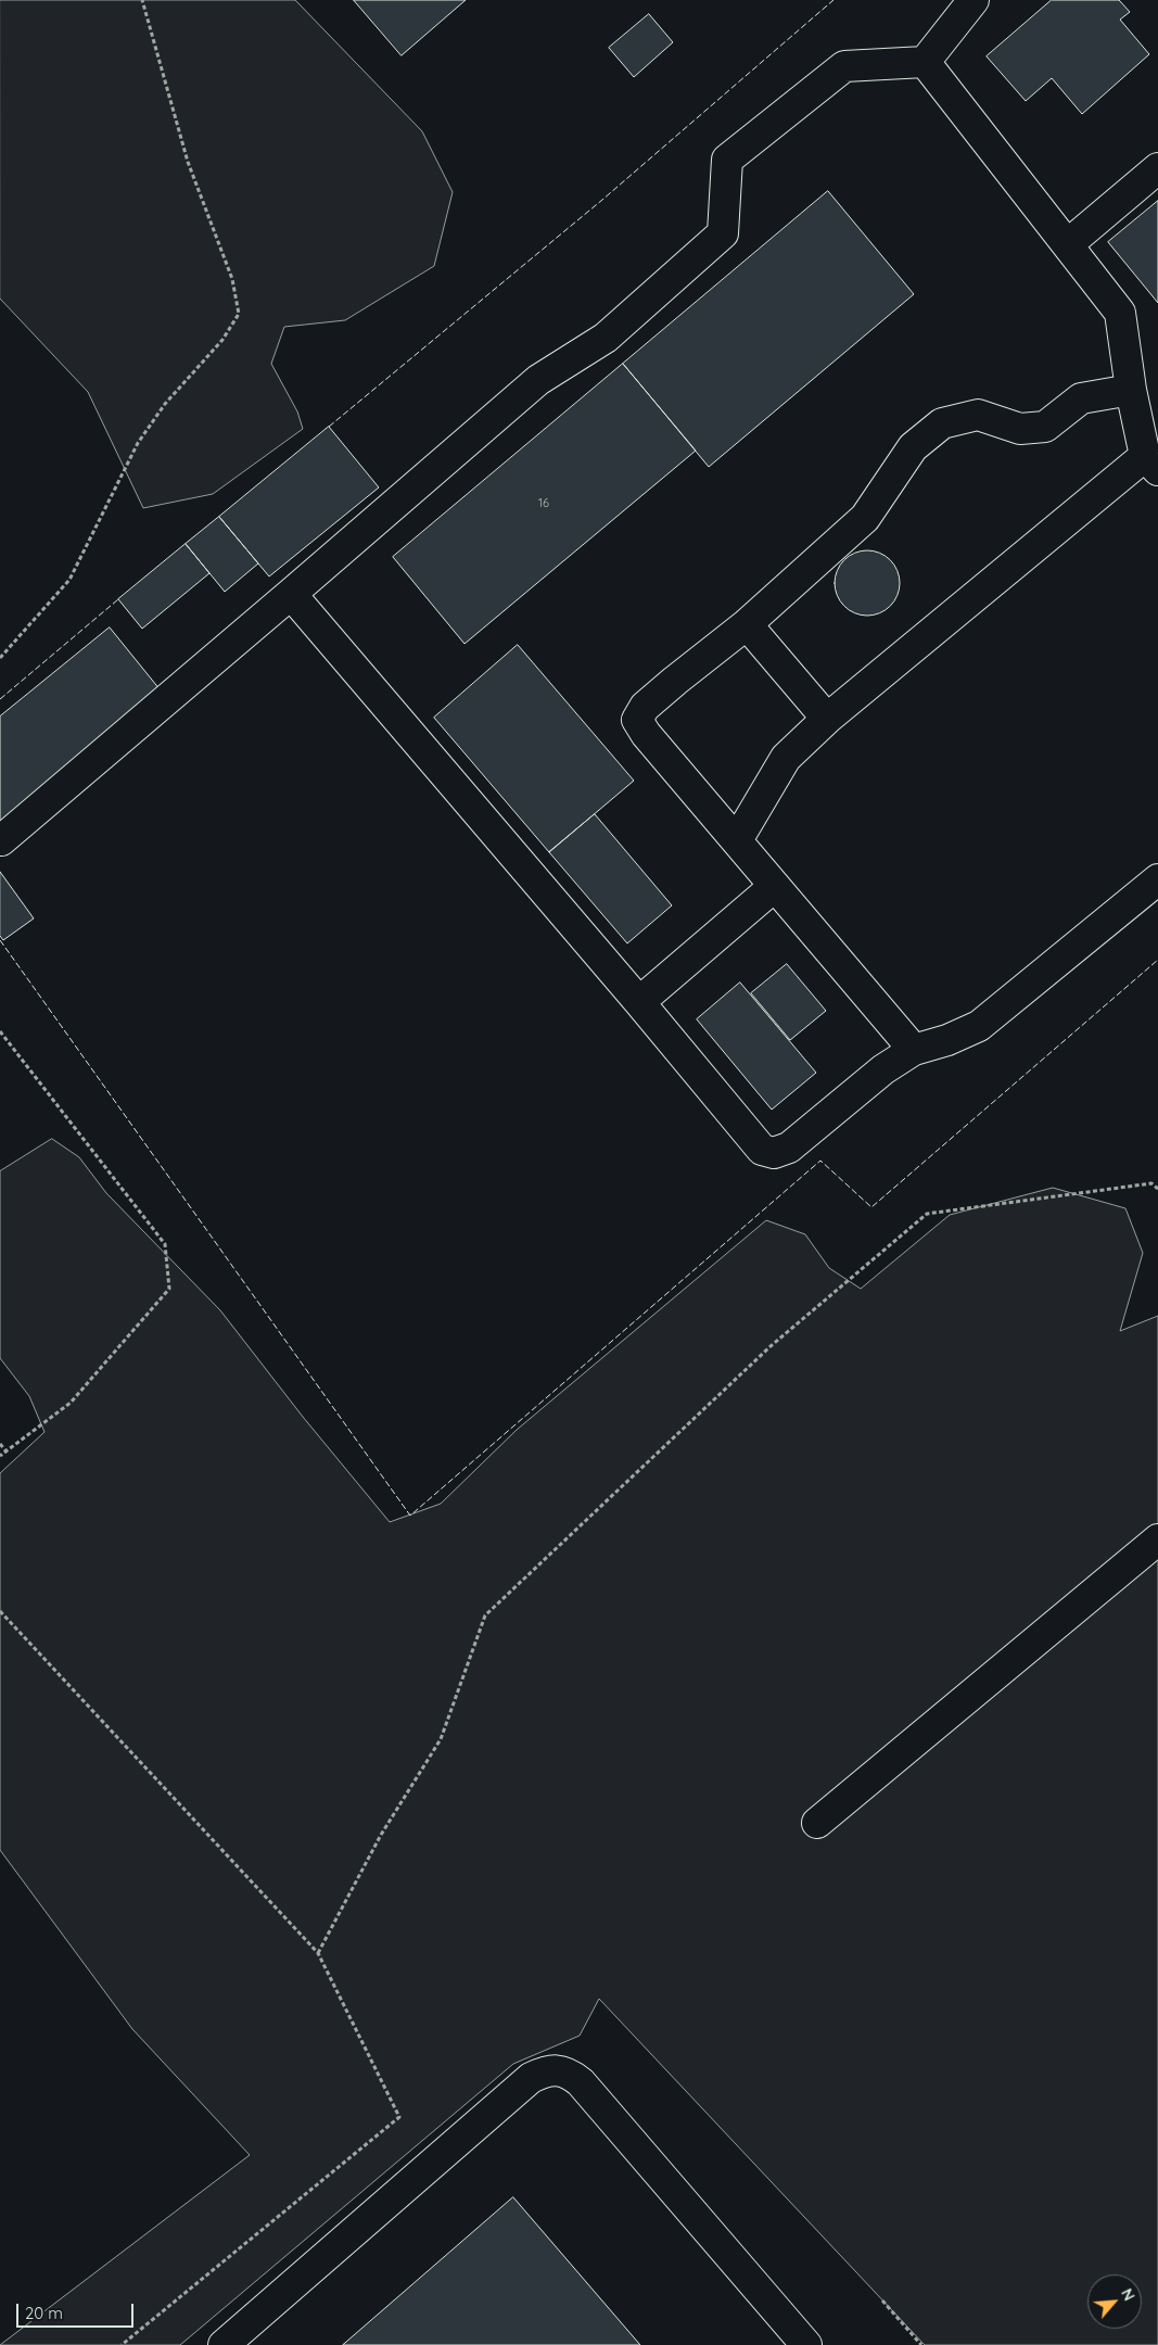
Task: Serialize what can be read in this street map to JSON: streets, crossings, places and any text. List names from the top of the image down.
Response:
{
  "house_numbers": ["16"],
  "scale_bar": "20 m",
  "north": "top right"
}
